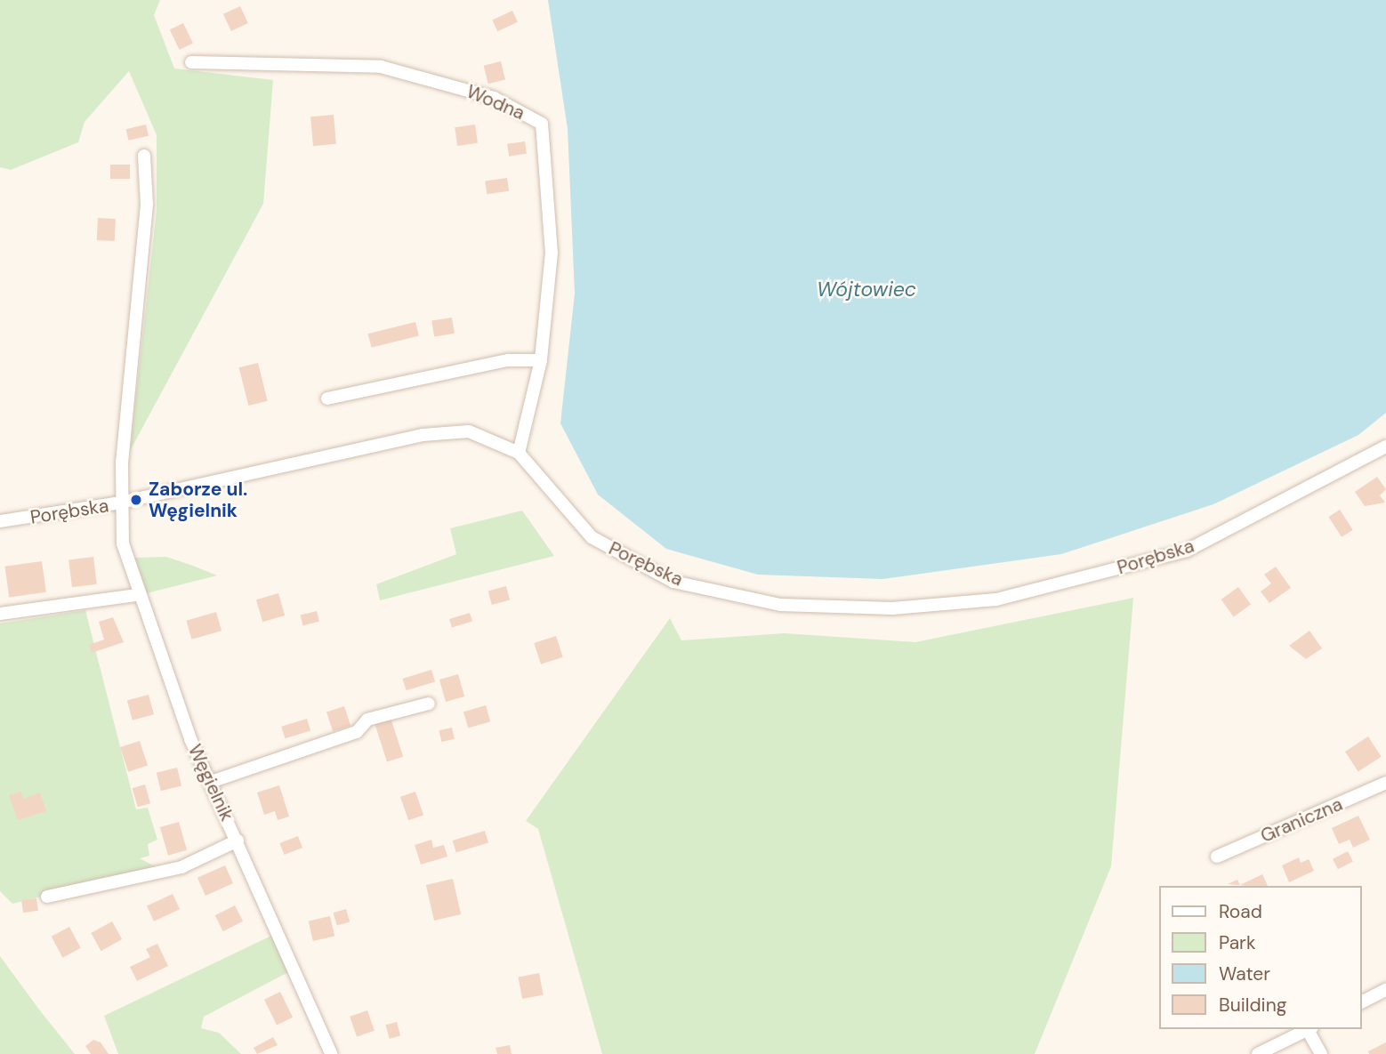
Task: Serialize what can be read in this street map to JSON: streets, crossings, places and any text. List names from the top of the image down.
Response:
{
  "streets": {
    "street": [
      "Wodna",
      "Porębska",
      "Węgielnik",
      "Graniczna"
    ]
  },
  "crossings": [
    ["Wodna", "Porębska"],
    ["Porębska", "Węgielnik"]
  ],
  "water": ["Wójtowiec"],
  "places": ["Zaborze ul. Węgielnik"],
  "legend": [
    "Road",
    "Park",
    "Water",
    "Building"
  ]
}
